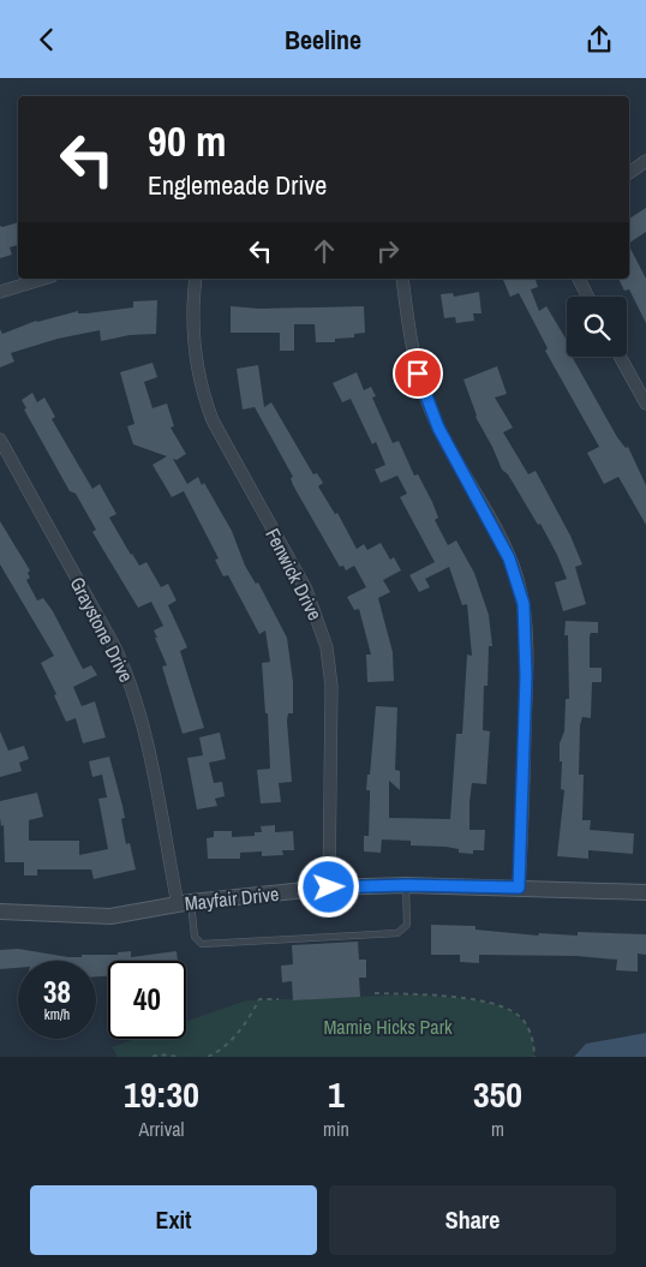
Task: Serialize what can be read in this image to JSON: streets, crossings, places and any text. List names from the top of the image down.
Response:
{
  "streets": {
    "street": ["Fenwick Drive", "Graystone Drive", "Mayfair Drive"]
  },
  "crossings": [
    ["Fenwick Drive", "Mayfair Drive"],
    ["Graystone Drive", "Mayfair Drive"]
  ],
  "parks": ["Mamie Hicks Park"],
  "page": {
    "header": "Beeline",
    "turn": ["90 m", "Englemeade Drive"],
    "speed": "38 km/h",
    "limit": "40",
    "eta": [
      "19:30",
      "Arrival",
      "1",
      "min",
      "350",
      "m"
    ],
    "buttons": ["Exit", "Share"]
  }
}
